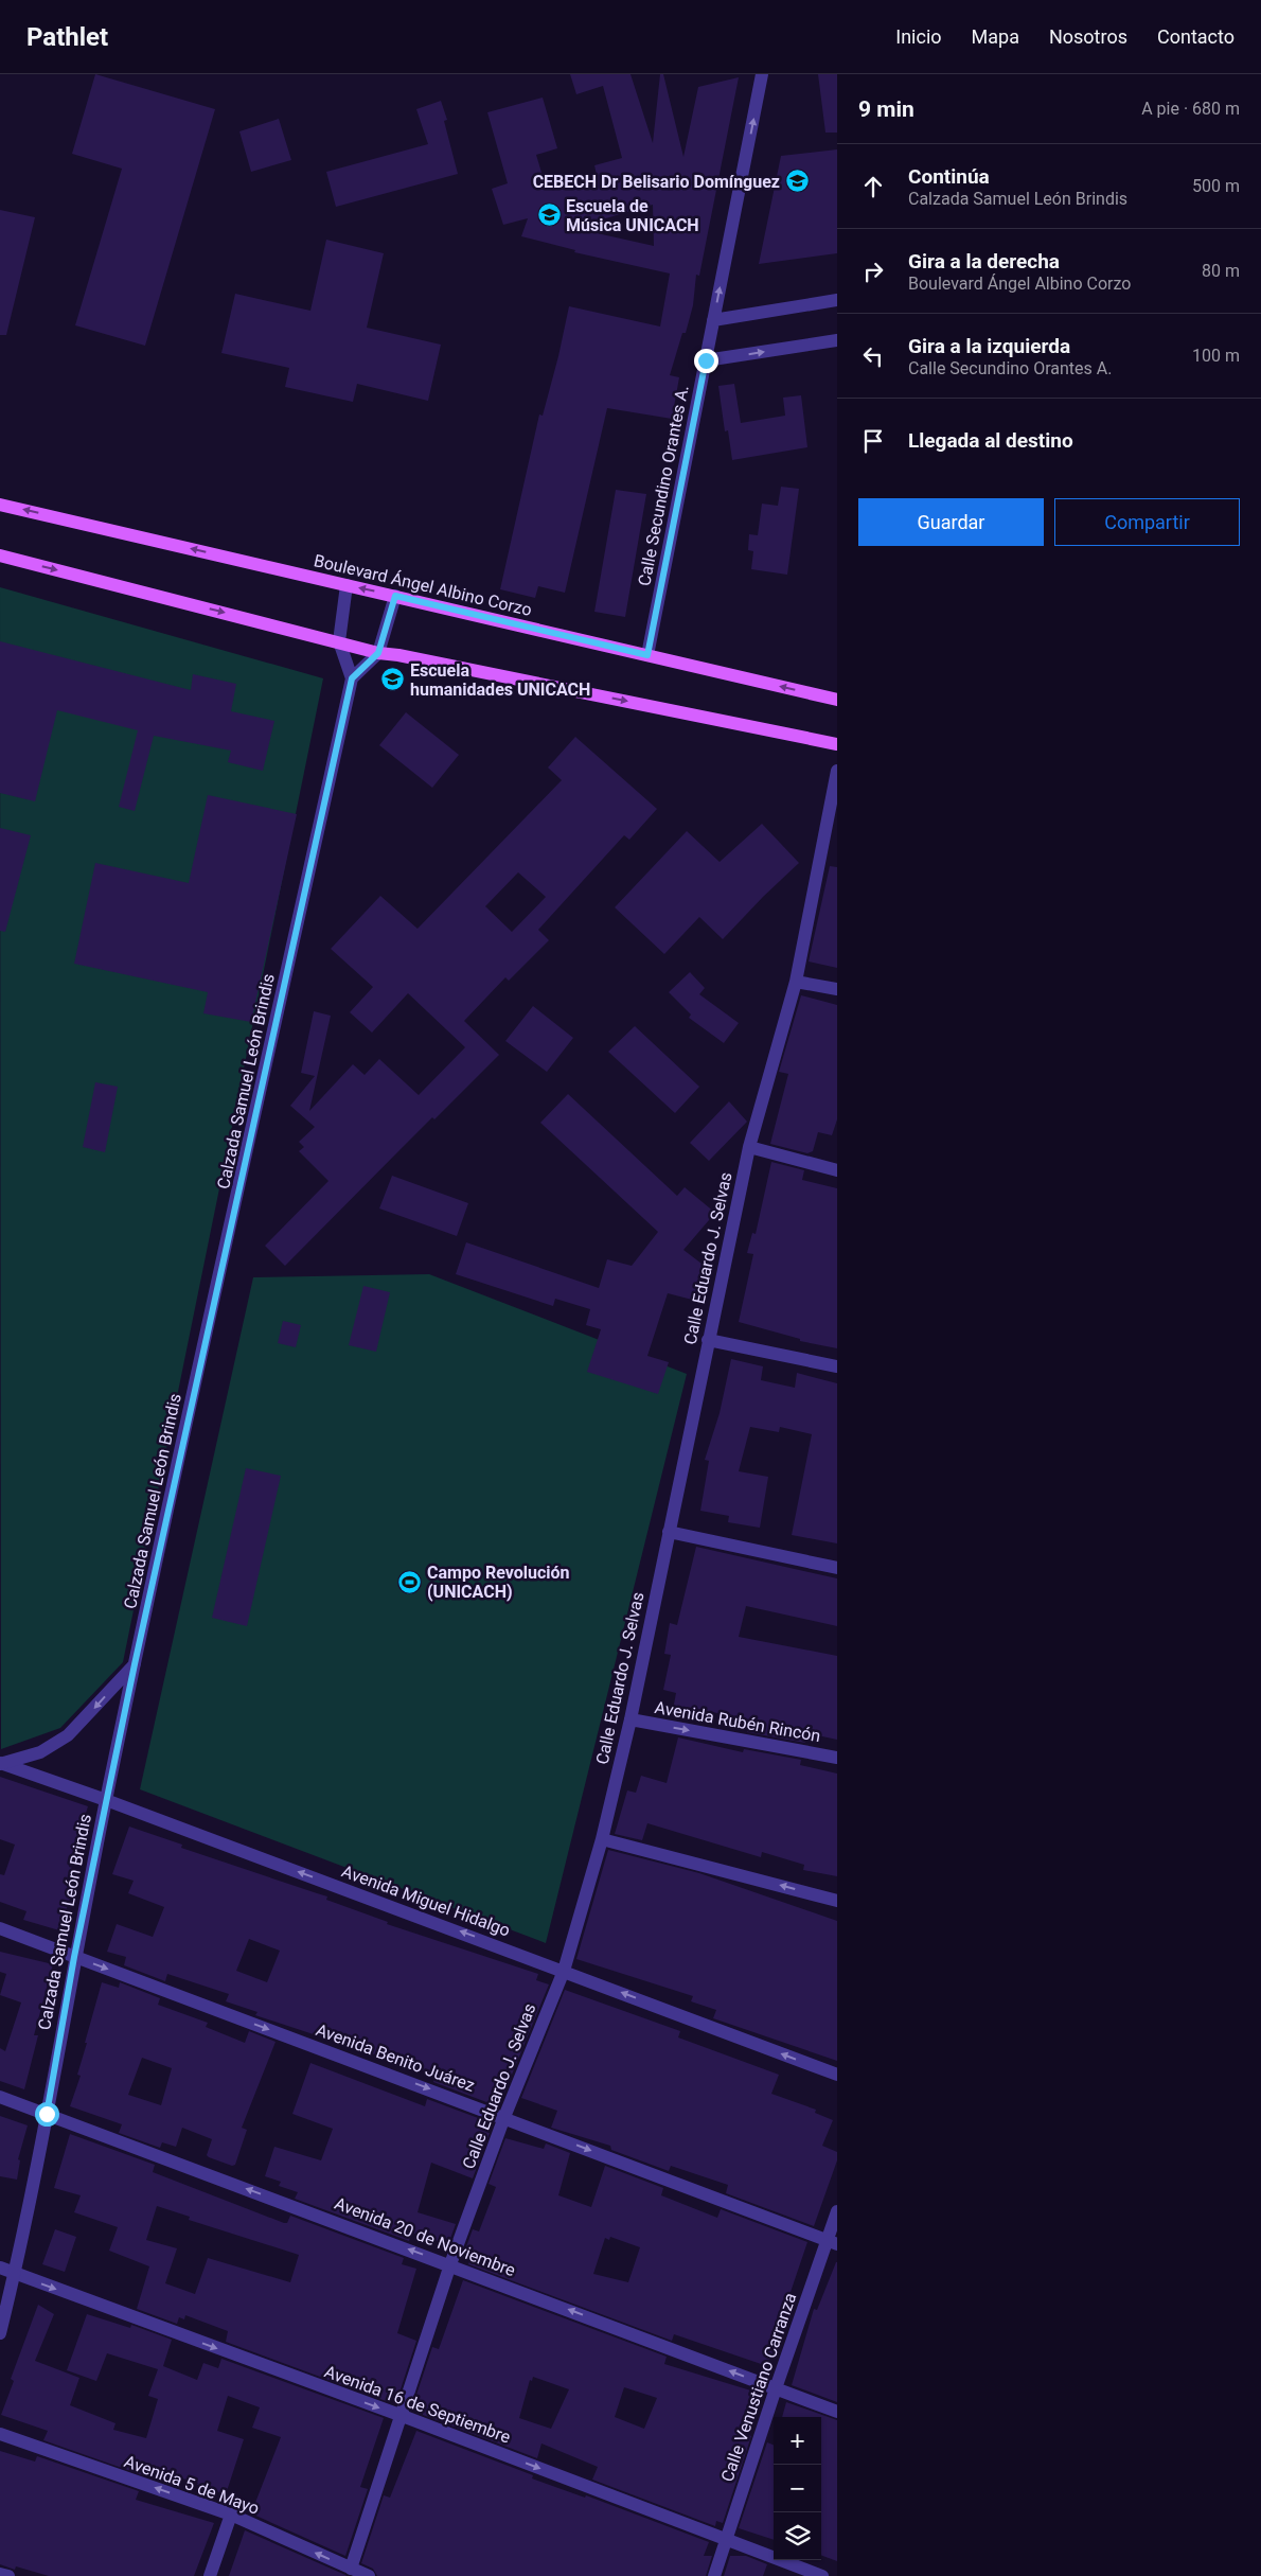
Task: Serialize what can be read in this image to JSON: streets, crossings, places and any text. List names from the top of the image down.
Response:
{
  "streets": {
    "main road": ["Boulevard Ángel Albino Corzo"],
    "street": [
      "Calle Secundino Orantes A.",
      "Calzada Samuel León Brindis",
      "Calle Eduardo J. Selvas",
      "Avenida Rubén Rincón",
      "Avenida Miguel Hidalgo",
      "Avenida Benito Juárez",
      "Avenida 20 de Noviembre",
      "Calle Venustiano Carranza",
      "Avenida 16 de Septiembre",
      "Avenida 5 de Mayo"
    ]
  },
  "crossings": [
    ["Calle Secundino Orantes A.", "Boulevard Ángel Albino Corzo"],
    ["Calzada Samuel León Brindis", "Avenida Miguel Hidalgo"],
    ["Calzada Samuel León Brindis", "Avenida Benito Juárez"],
    ["Calzada Samuel León Brindis", "Avenida 20 de Noviembre"],
    ["Calzada Samuel León Brindis", "Avenida 16 de Septiembre"],
    ["Calle Eduardo J. Selvas", "Avenida Rubén Rincón"],
    ["Calle Eduardo J. Selvas", "Avenida Miguel Hidalgo"],
    ["Calle Eduardo J. Selvas", "Avenida Benito Juárez"],
    ["Calle Eduardo J. Selvas", "Avenida 20 de Noviembre"],
    ["Calle Eduardo J. Selvas", "Avenida 16 de Septiembre"],
    ["Calle Eduardo J. Selvas", "Avenida 5 de Mayo"],
    ["Avenida Benito Juárez", "Calle Venustiano Carranza"],
    ["Avenida 20 de Noviembre", "Calle Venustiano Carranza"],
    ["Calle Venustiano Carranza", "Avenida 16 de Septiembre"]
  ],
  "one_way": [
    "Calle Secundino Orantes A.",
    "Avenida Rubén Rincón",
    "Avenida Miguel Hidalgo",
    "Avenida Benito Juárez",
    "Avenida 20 de Noviembre",
    "Avenida 16 de Septiembre",
    "Avenida 5 de Mayo"
  ],
  "places": {
    "school or university": ["CEBECH Dr Belisario Domínguez", "Escuela de Música UNICACH", "Escuela humanidades UNICACH"],
    "sports": ["Campo Revolución (UNICACH)"]
  },
  "page": {
    "header": "Pathlet",
    "nav": [
      "Inicio",
      "Mapa",
      "Nosotros",
      "Contacto"
    ],
    "heading": ["9 min", "A pie · 680 m"],
    "list": [
      ["Continúa", "Calzada Samuel León Brindis", "500 m"],
      ["Gira a la derecha", "Boulevard Ángel Albino Corzo", "80 m"],
      ["Gira a la izquierda", "Calle Secundino Orantes A.", "100 m"],
      "Llegada al destino"
    ],
    "buttons": ["Guardar", "Compartir"],
    "map_buttons": ["+", "−"]
  }
}
